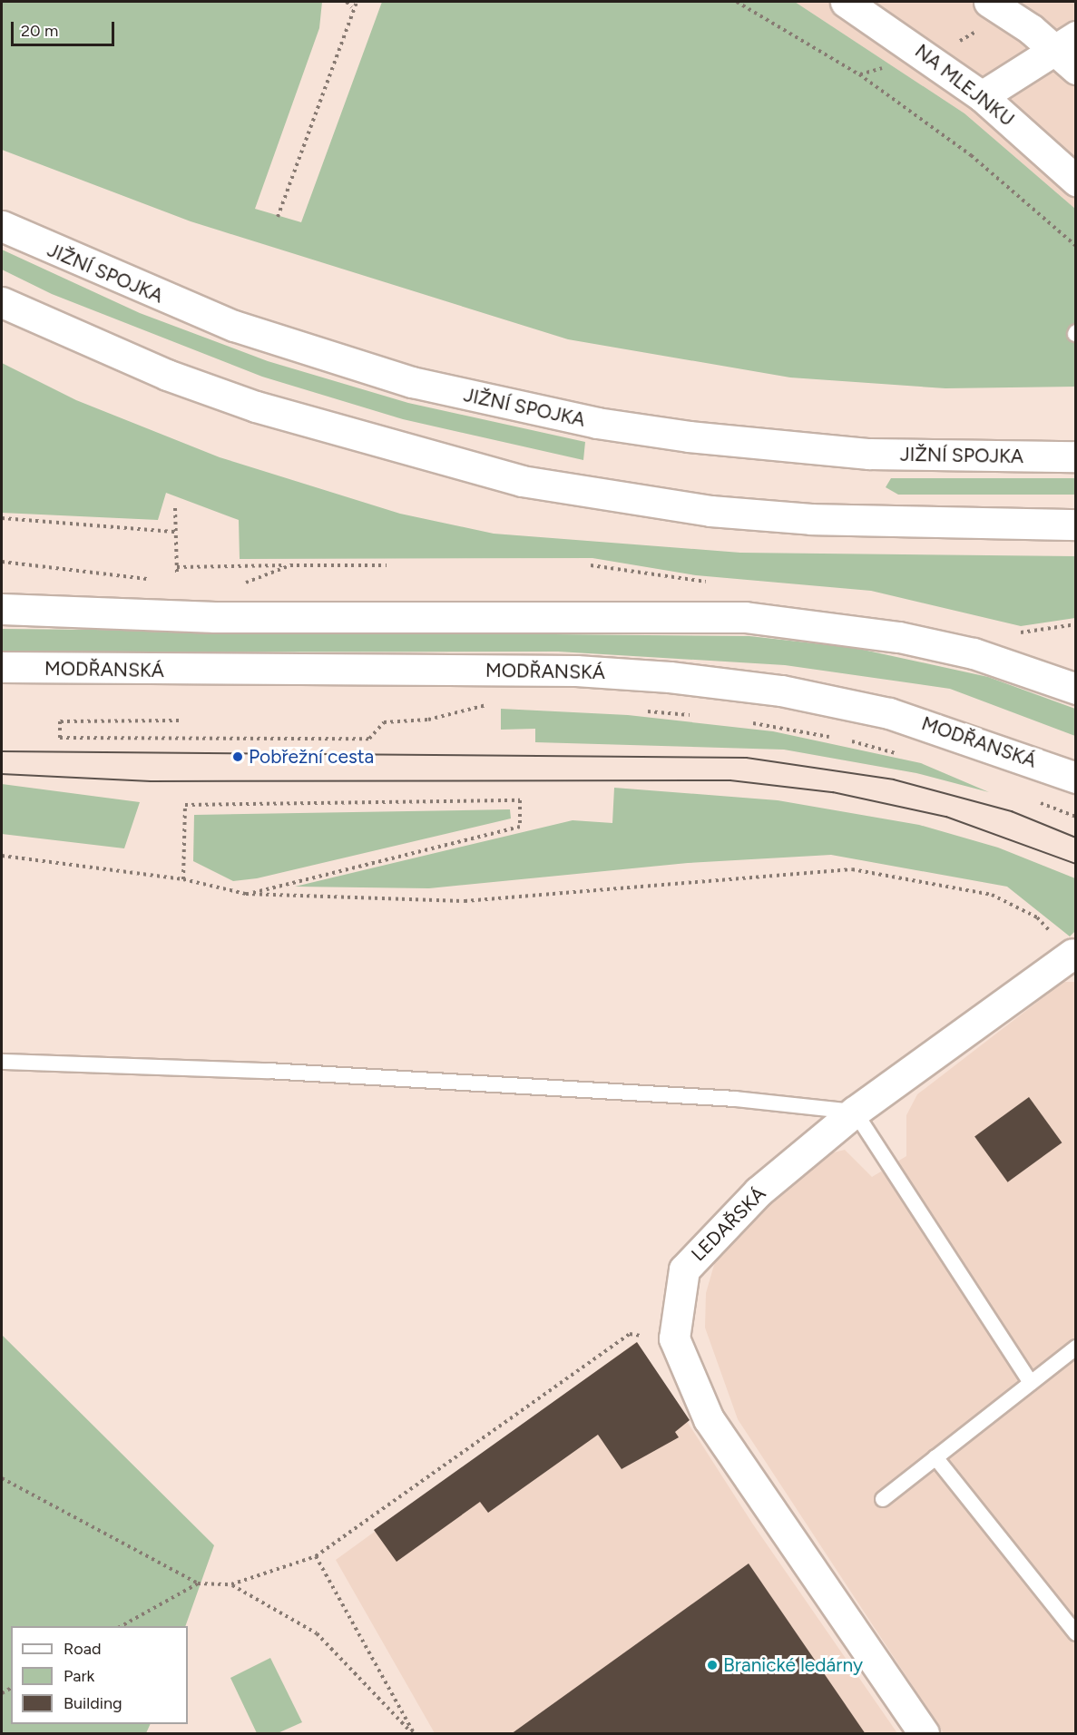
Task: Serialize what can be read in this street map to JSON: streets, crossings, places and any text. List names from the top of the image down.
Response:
{
  "streets": {
    "main road": [
      "NA MLEJNKU",
      "JIŽNÍ SPOJKA",
      "MODŘANSKÁ",
      "LEDAŘSKÁ"
    ]
  },
  "places": ["Pobřežní cesta", "Branické ledárny"],
  "legend": ["Road", "Park", "Building"],
  "scale_bar": "20 m"
}
